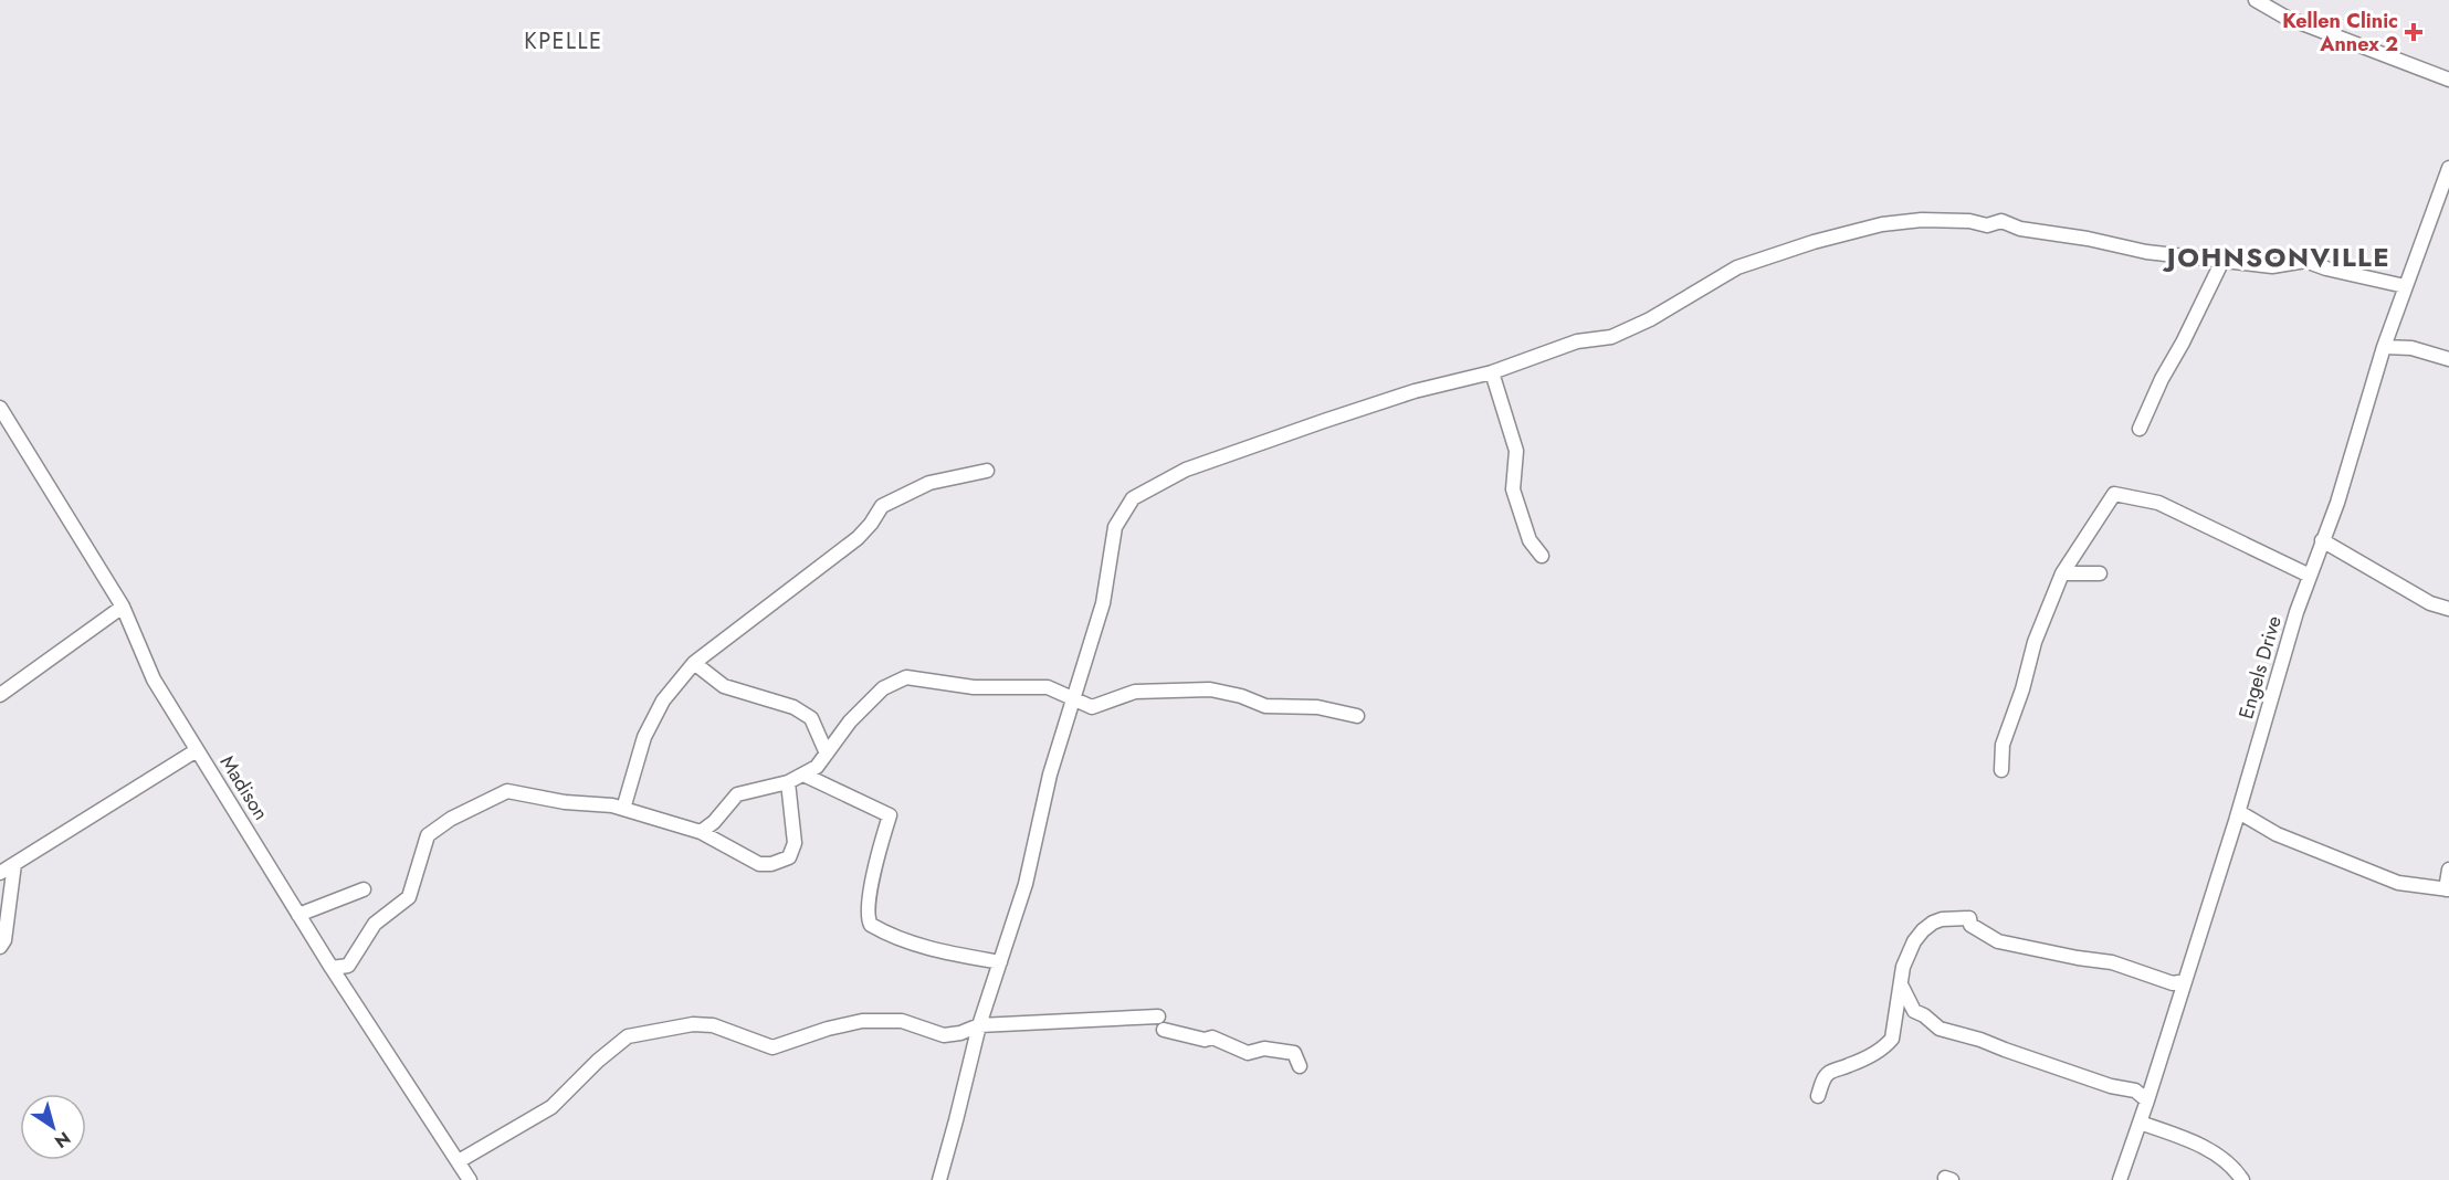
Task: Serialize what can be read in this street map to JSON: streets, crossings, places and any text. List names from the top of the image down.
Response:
{
  "streets": {
    "street": ["Engels Drive", "Madison"]
  },
  "districts": ["KPELLE", "JOHNSONVILLE"],
  "places": {
    "health": ["Kellen Clinic Annex 2"]
  },
  "north": "bottom right"
}
